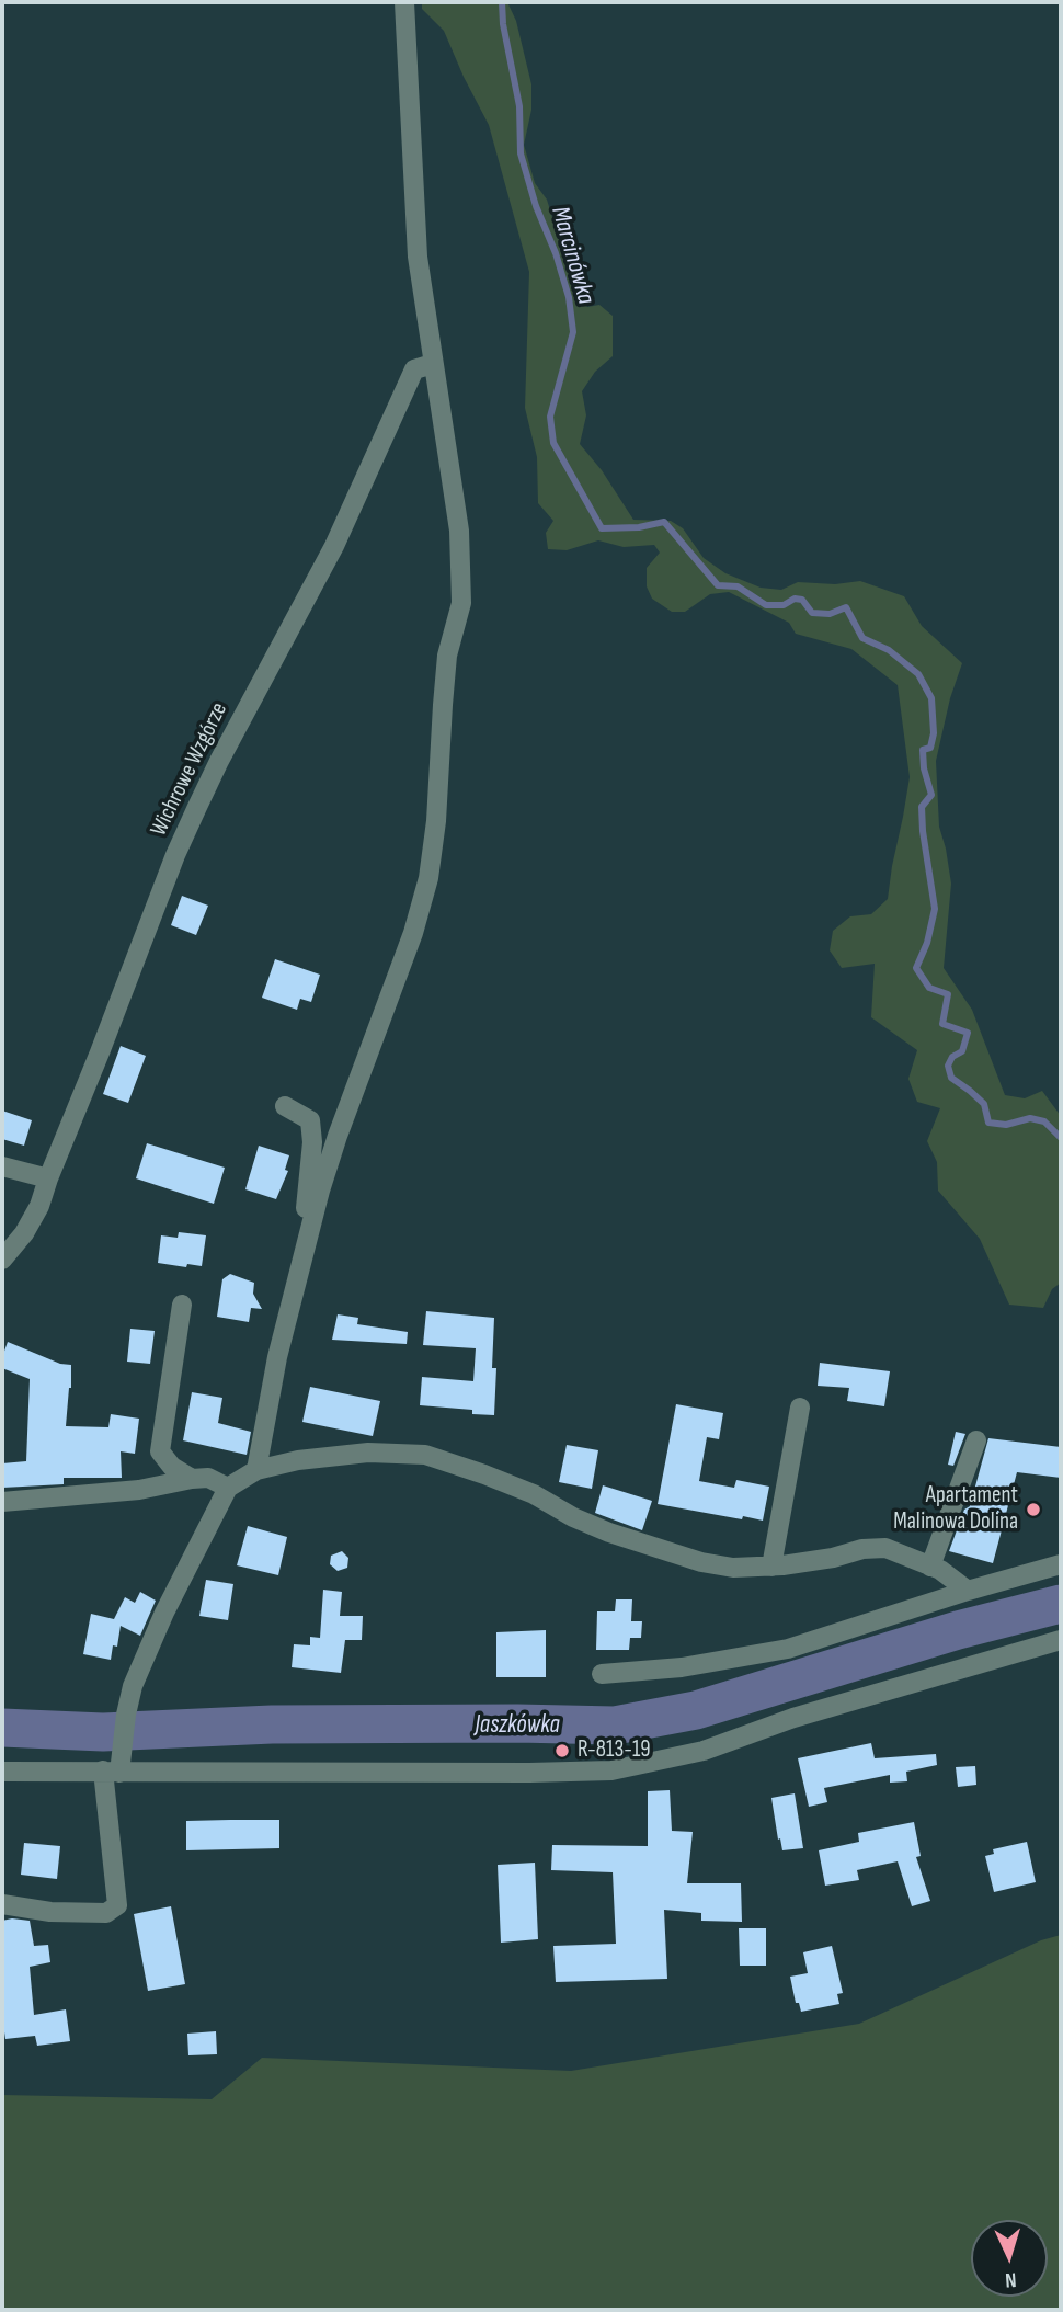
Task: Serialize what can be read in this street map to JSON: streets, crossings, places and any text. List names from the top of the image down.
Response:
{
  "streets": {
    "street": ["Wichrowe Wzgórze"]
  },
  "water": ["Marcinówka", "Jaszkówka"],
  "places": ["Apartament Malinowa Dolina", "R-813-19"],
  "north": "bottom"
}
